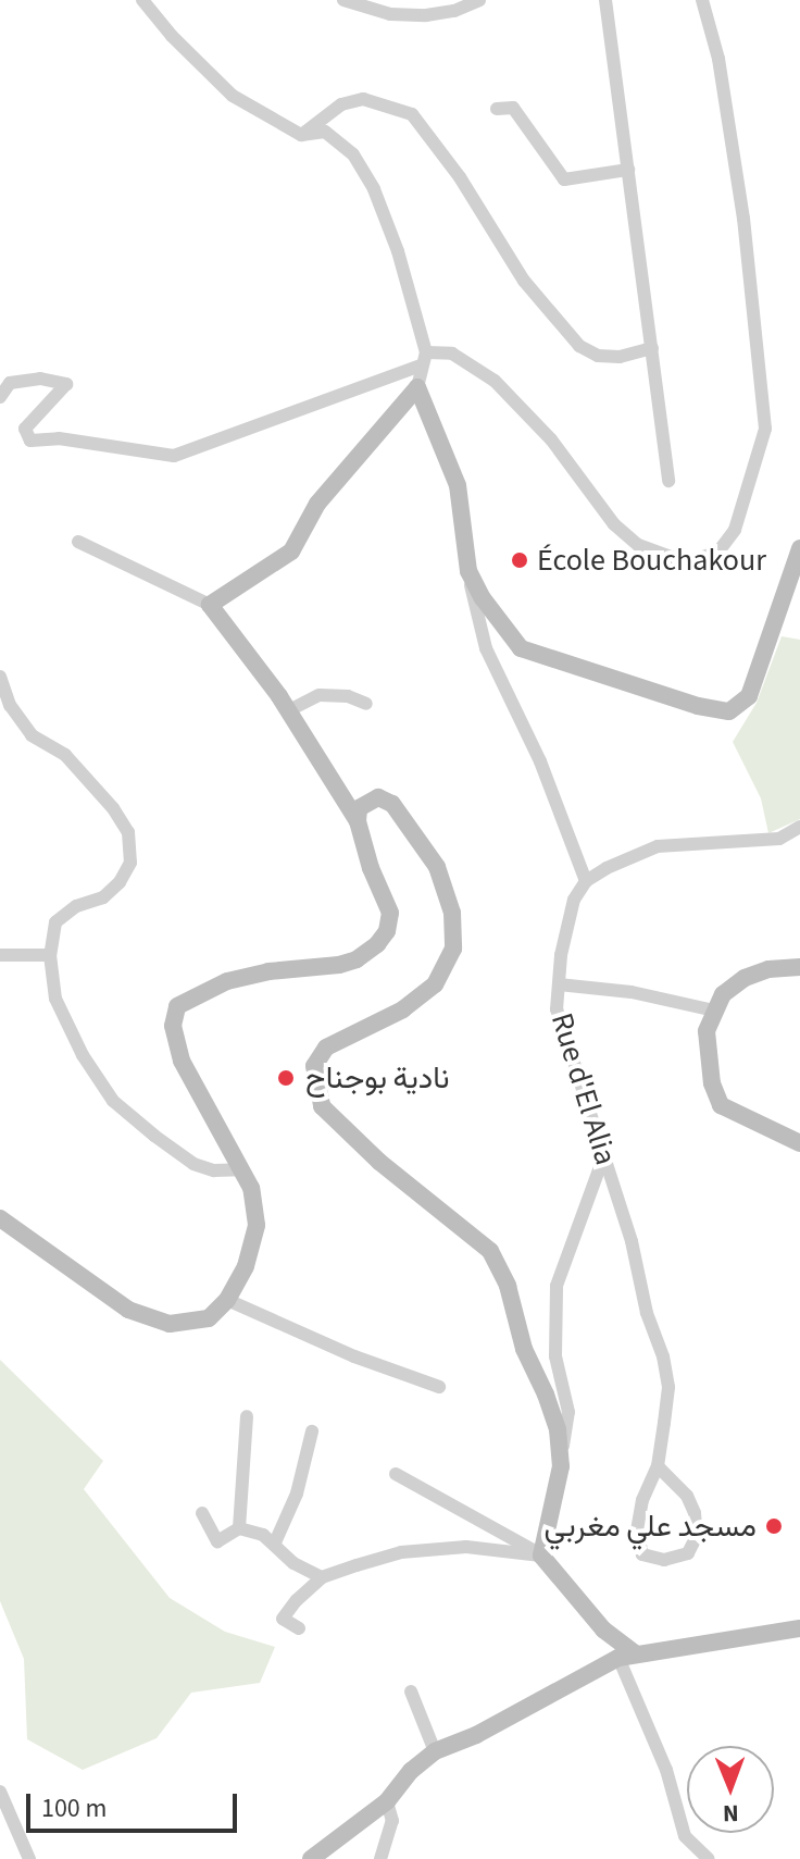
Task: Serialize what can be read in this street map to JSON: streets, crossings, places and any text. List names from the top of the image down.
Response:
{
  "streets": {
    "street": ["Rue d'El Alia"]
  },
  "places": ["École Bouchakour", "نادية بوجناح", "مسجد علي مغربي"],
  "scale_bar": "100 m",
  "north": "bottom"
}
